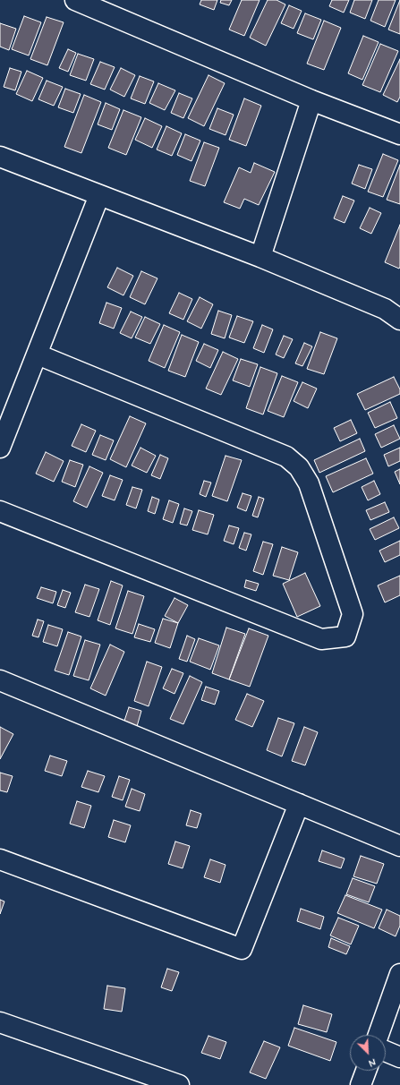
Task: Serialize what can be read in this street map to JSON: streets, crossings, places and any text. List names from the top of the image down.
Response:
{
  "north": "bottom right"
}
